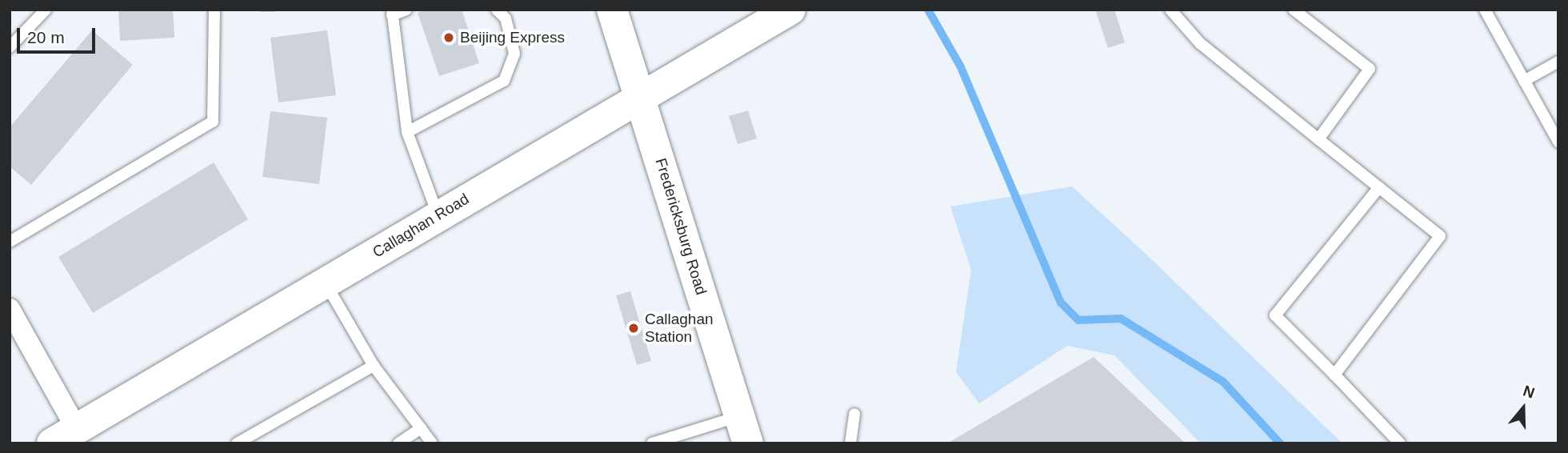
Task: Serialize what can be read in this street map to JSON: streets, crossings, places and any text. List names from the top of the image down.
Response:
{
  "streets": {
    "main road": ["Callaghan Road", "Fredericksburg Road"]
  },
  "crossings": [
    ["Callaghan Road", "Fredericksburg Road"]
  ],
  "places": ["Beijing Express", "Callaghan Station"],
  "scale_bar": "20 m",
  "north": "top"
}
